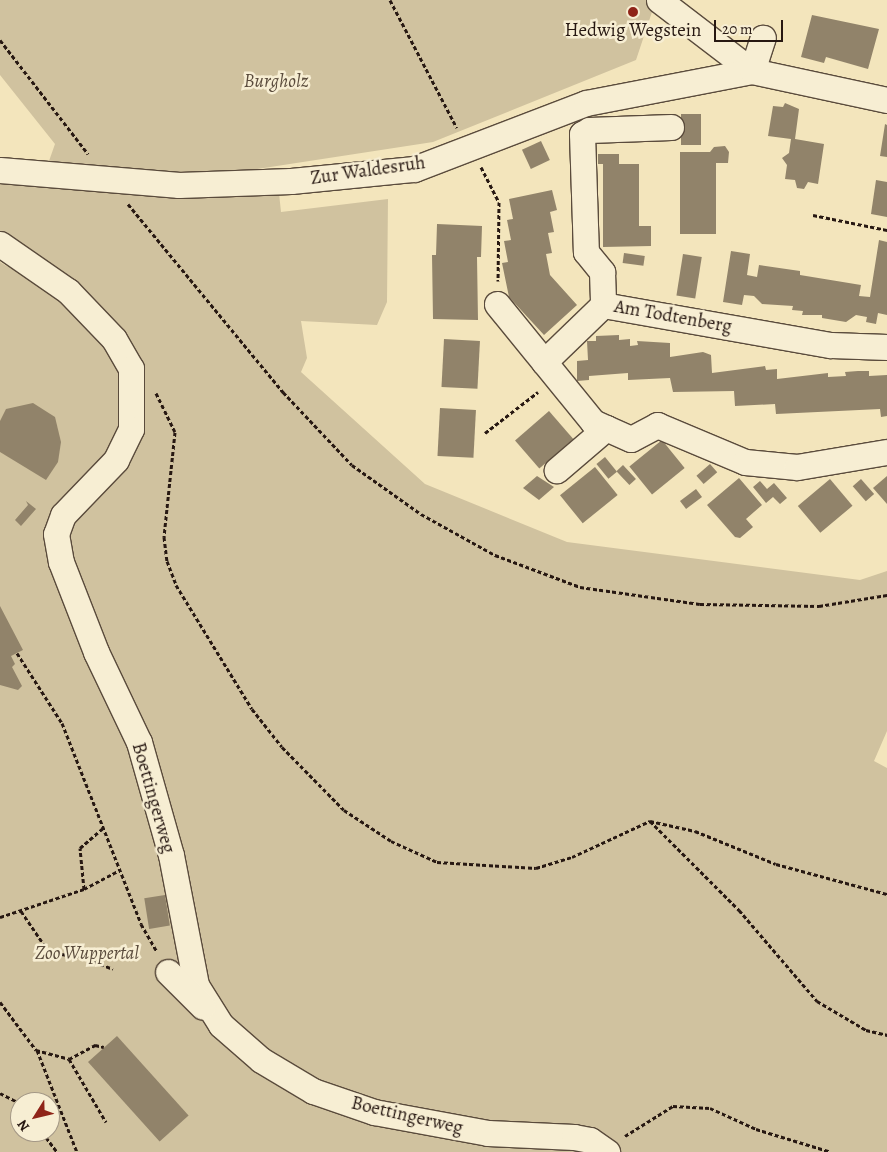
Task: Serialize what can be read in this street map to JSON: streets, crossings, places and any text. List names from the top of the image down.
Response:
{
  "streets": {
    "street": ["Zur Waldesruh", "Am Todtenberg", "Boettingerweg"]
  },
  "parks": ["Burgholz", "Zoo Wuppertal"],
  "places": ["Hedwig Wegstein"],
  "scale_bar": "20 m",
  "north": "bottom left"
}
